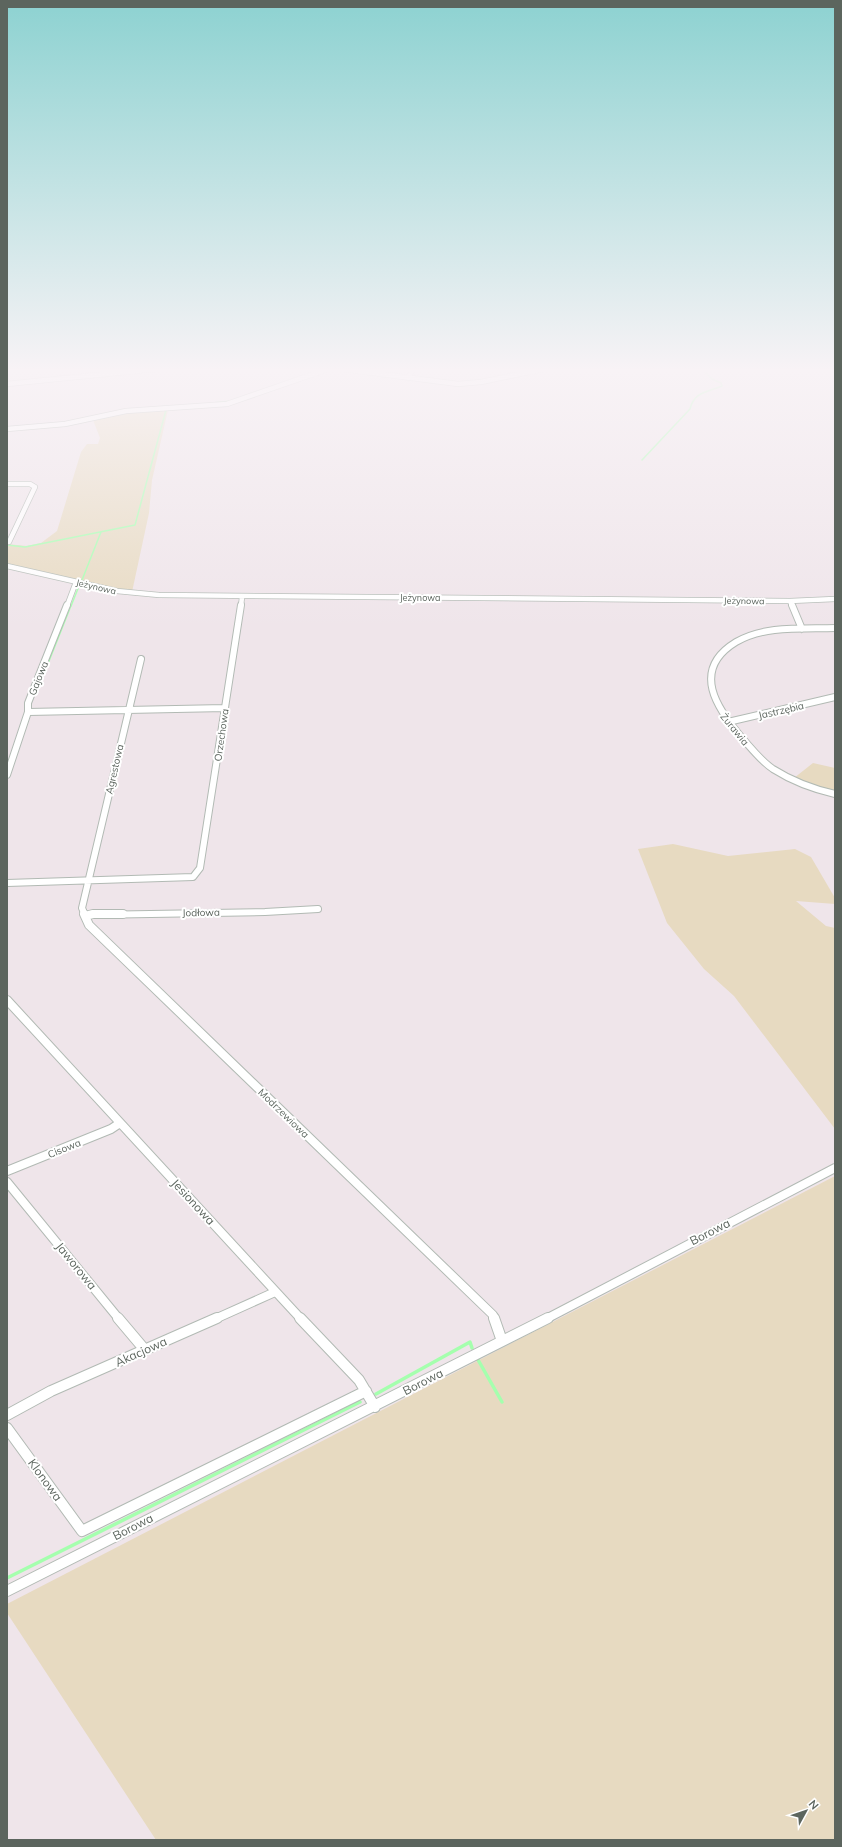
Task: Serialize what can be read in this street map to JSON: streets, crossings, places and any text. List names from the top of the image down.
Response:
{
  "streets": {
    "street": [
      "Jeżynowa",
      "Gajowa",
      "Jastrzębia",
      "Żurawia",
      "Orzechowa",
      "Agrestowa",
      "Jodłowa",
      "Modrzewiowa",
      "Cisowa",
      "Jesionowa",
      "Borowa",
      "Jaworowa",
      "Akacjowa",
      "Klonowa"
    ]
  },
  "crossings": [
    ["Jeżynowa", "Gajowa"],
    ["Jeżynowa", "Orzechowa"],
    ["Jastrzębia", "Żurawia"],
    ["Orzechowa", "Agrestowa"],
    ["Jodłowa", "Modrzewiowa"],
    ["Modrzewiowa", "Borowa"],
    ["Cisowa", "Jesionowa"],
    ["Jesionowa", "Borowa"],
    ["Jesionowa", "Akacjowa"],
    ["Borowa", "Klonowa"],
    ["Jaworowa", "Akacjowa"]
  ],
  "north": "top right"
}
